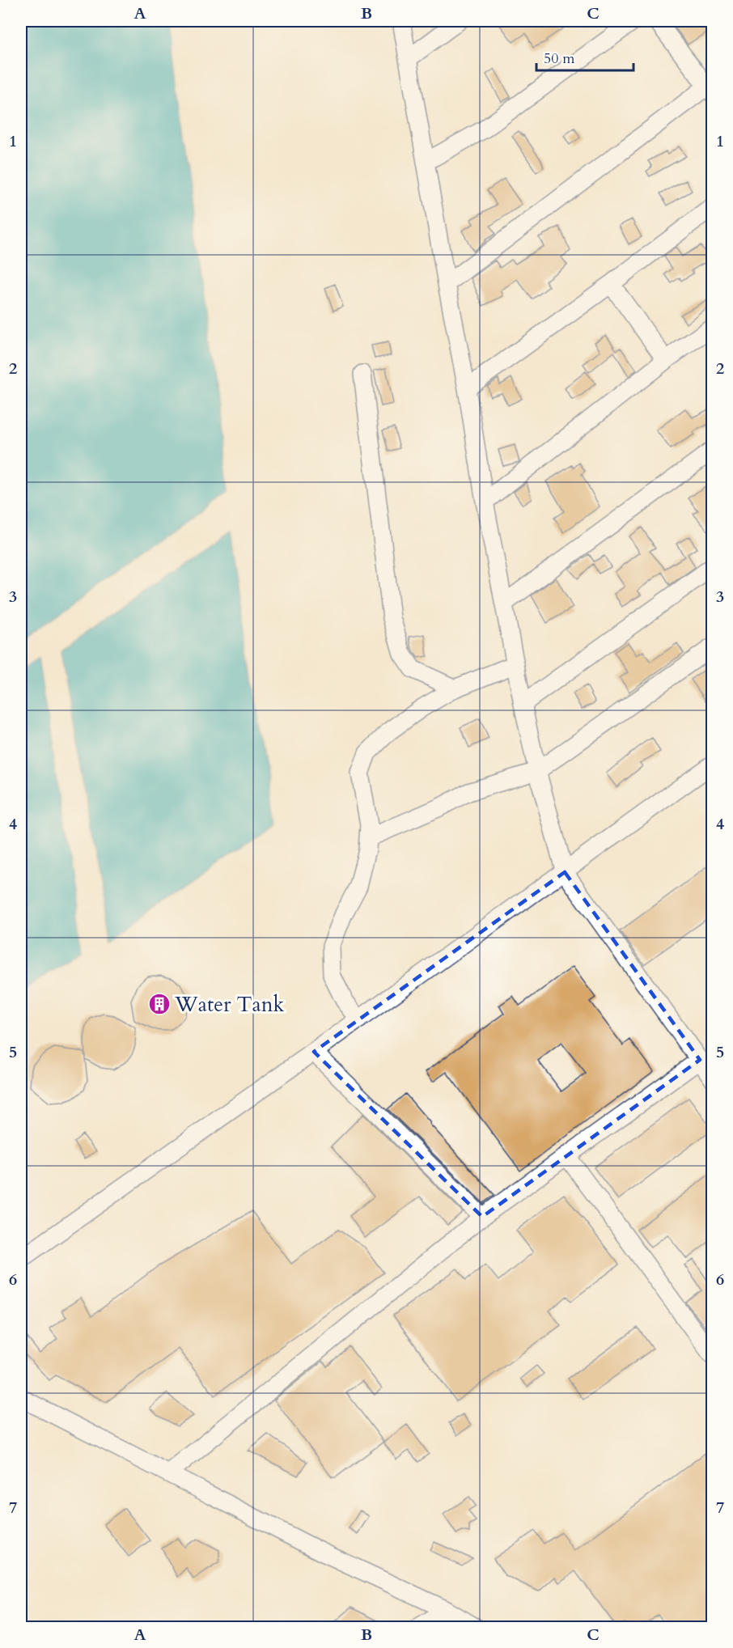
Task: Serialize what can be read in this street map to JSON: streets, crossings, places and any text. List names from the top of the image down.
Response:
{
  "places": {
    "building": ["Water Tank"]
  },
  "scale_bar": "50 m",
  "grid": {
    "columns": ["A", "B", "C"],
    "rows": [
      "1",
      "2",
      "3",
      "4",
      "5",
      "6",
      "7"
    ]
  }
}
